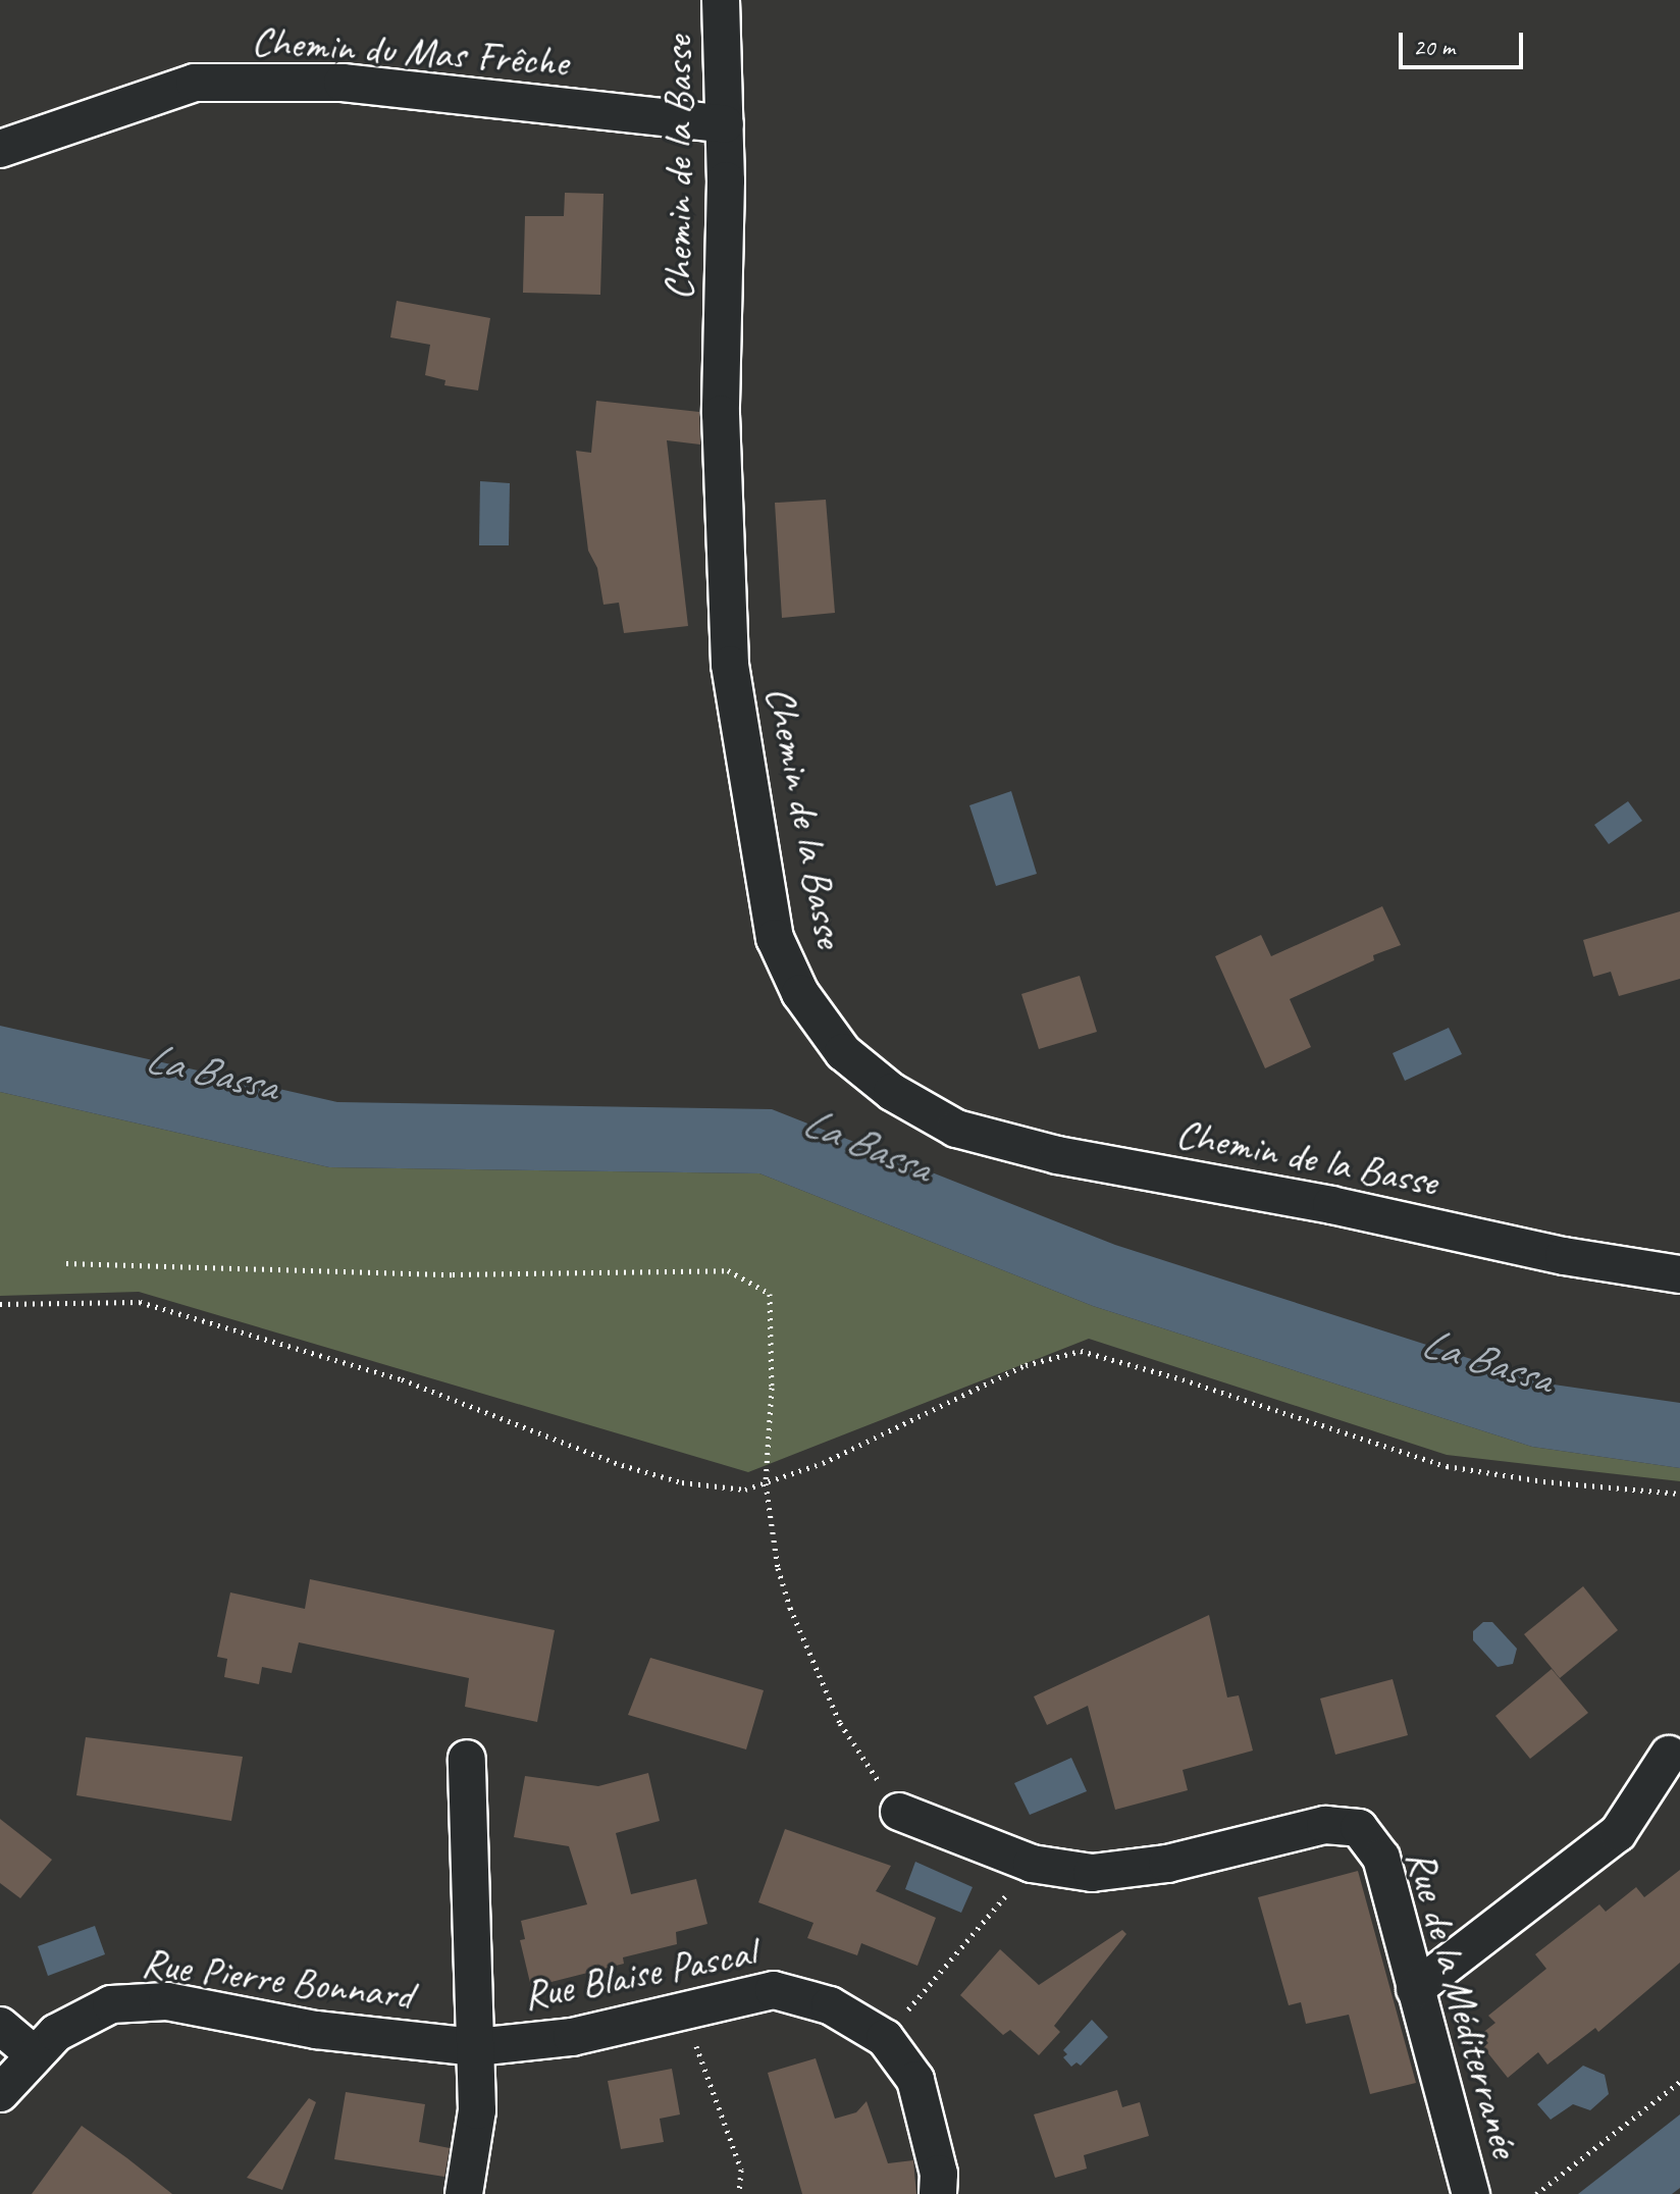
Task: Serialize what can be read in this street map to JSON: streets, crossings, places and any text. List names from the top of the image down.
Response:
{
  "streets": {
    "street": [
      "Chemin du Mas Frêche",
      "Chemin de la Basse",
      "Rue Blaise Pascal",
      "Rue Pierre Bonnard",
      "Rue de la Méditerranée"
    ]
  },
  "crossings": [
    ["Chemin du Mas Frêche", "Chemin de la Basse"],
    ["Rue Blaise Pascal", "Rue Pierre Bonnard"]
  ],
  "water": ["La Bassa"],
  "scale_bar": "20 m"
}
